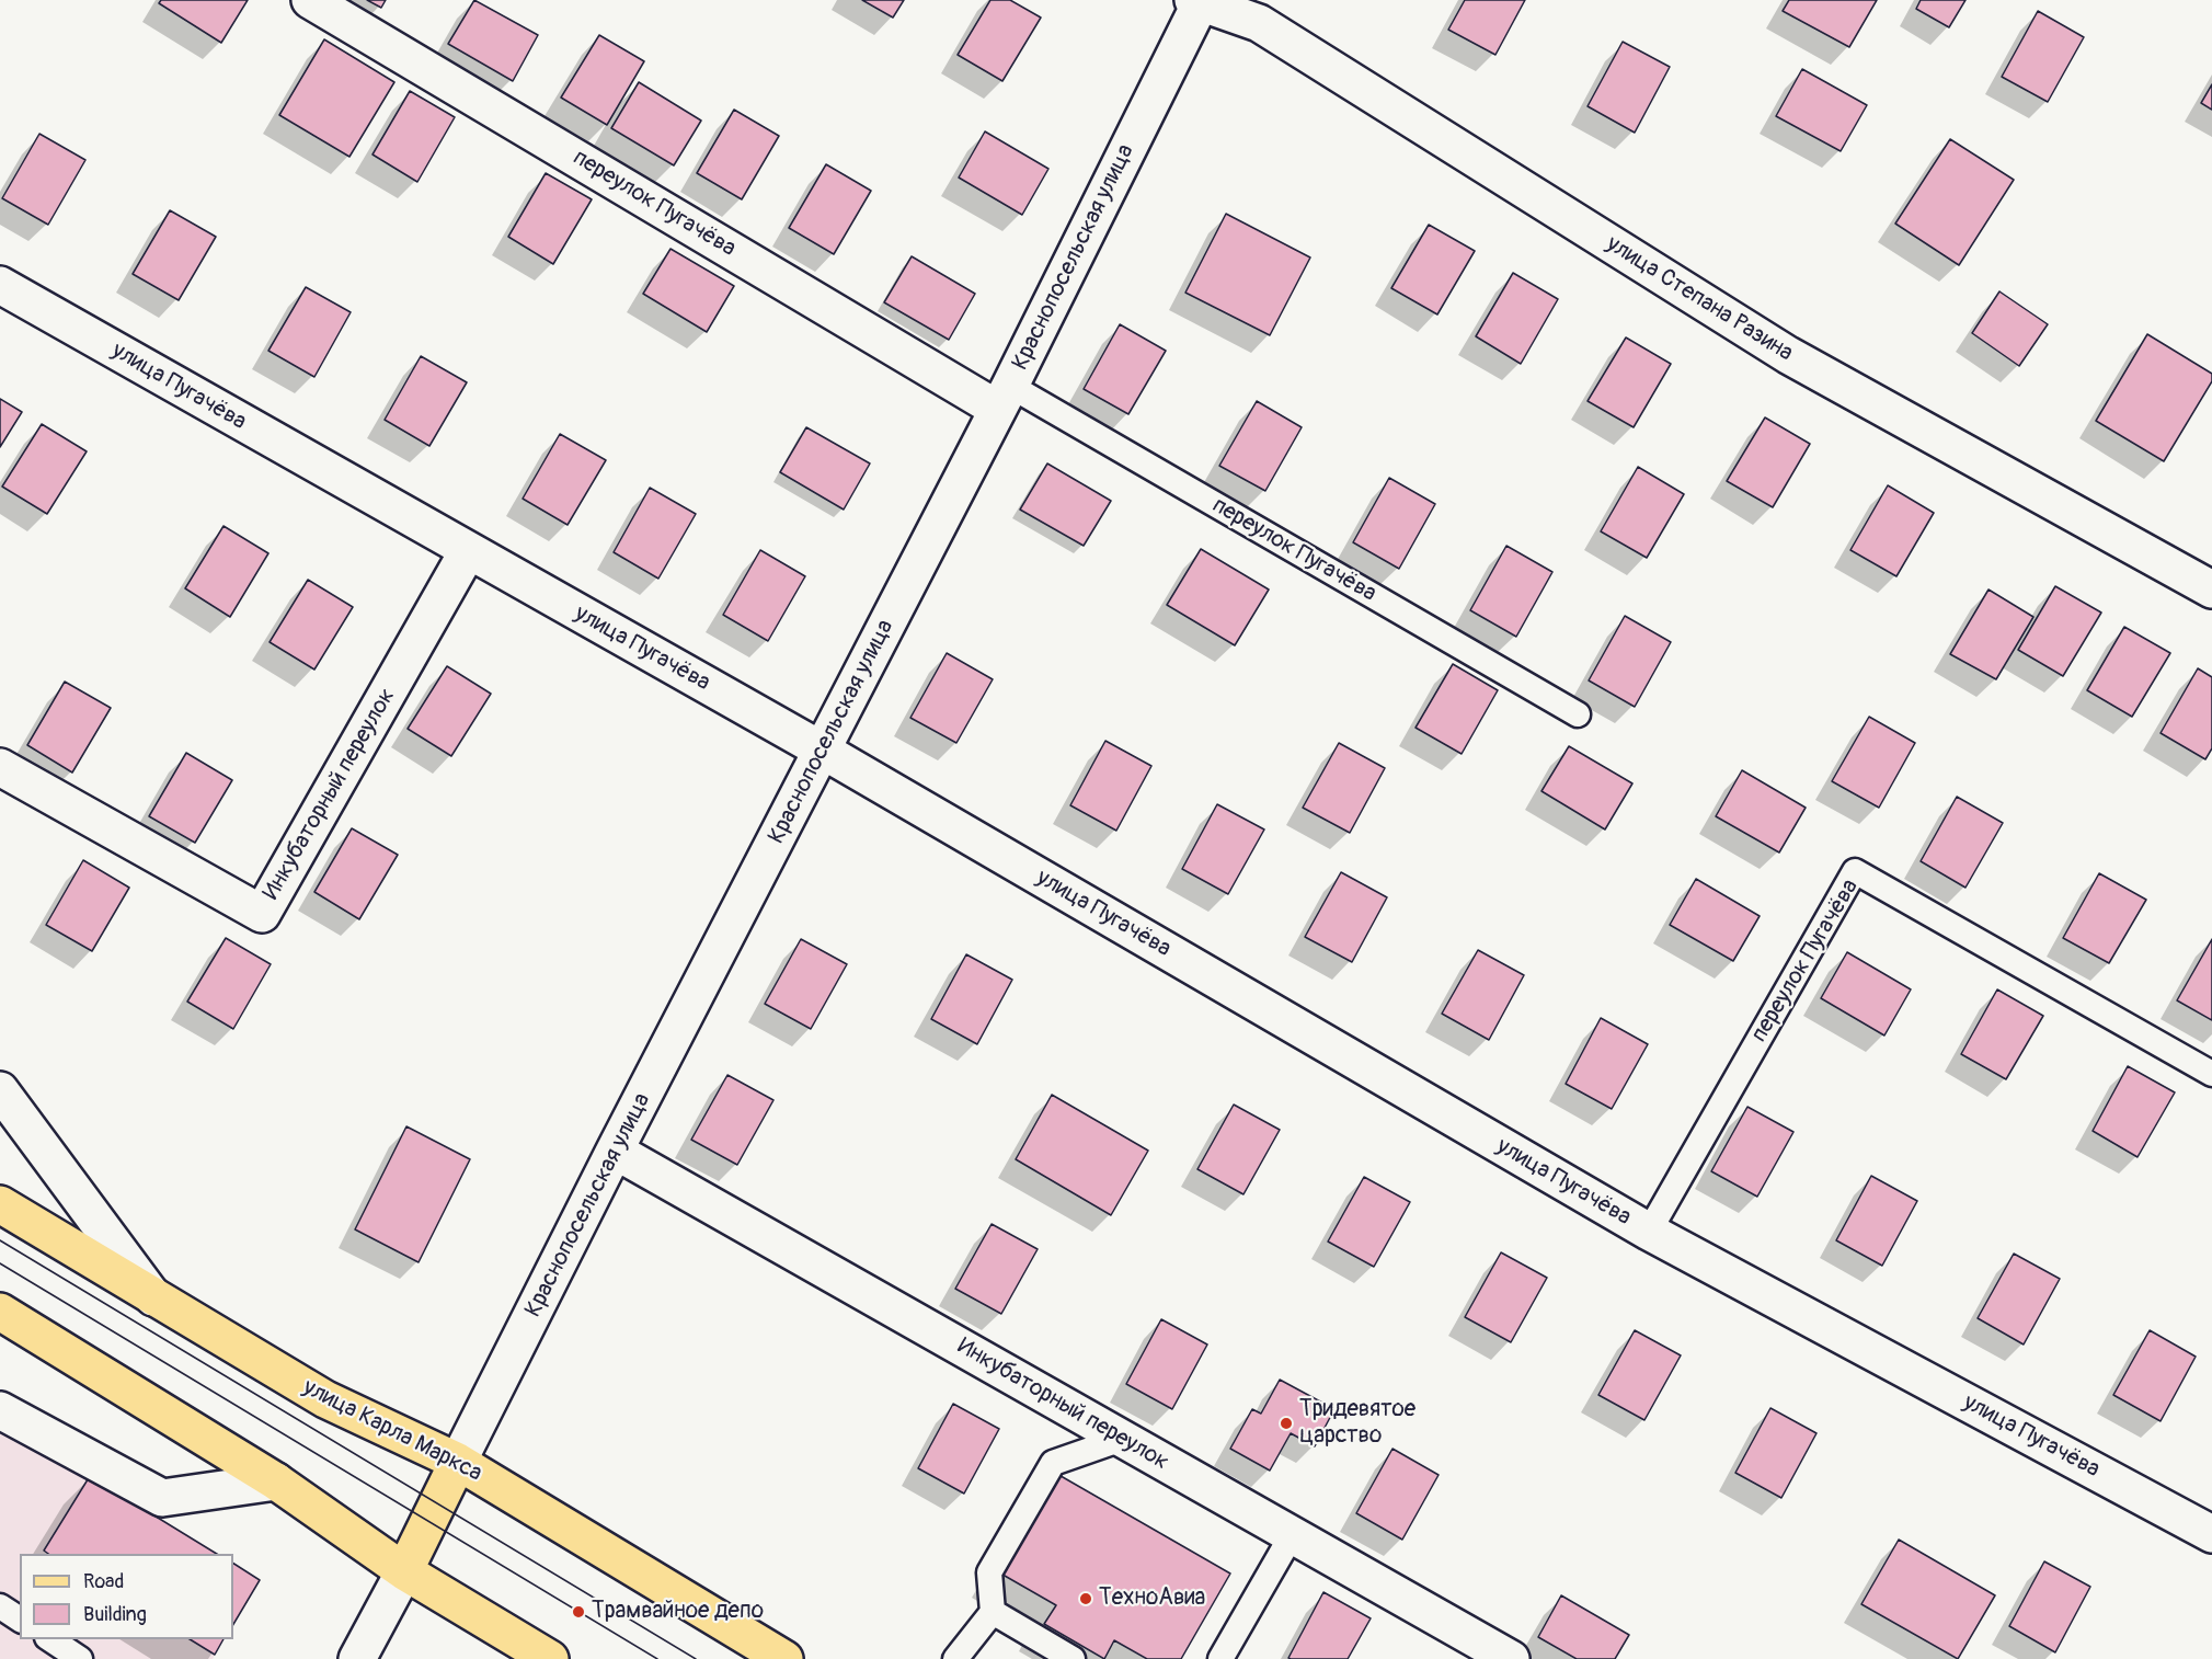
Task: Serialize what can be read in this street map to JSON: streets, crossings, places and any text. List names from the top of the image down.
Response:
{
  "streets": {
    "main road": ["улица Карла Маркса"],
    "street": [
      "переулок Пугачёва",
      "Краснопосельская улица",
      "улица Степана Разина",
      "улица Пугачёва",
      "Инкубаторный переулок"
    ]
  },
  "crossings": [
    ["переулок Пугачёва", "Краснопосельская улица"],
    ["переулок Пугачёва", "улица Пугачёва"],
    ["Краснопосельская улица", "улица Степана Разина"],
    ["Краснопосельская улица", "улица Пугачёва"],
    ["Краснопосельская улица", "Инкубаторный переулок"],
    ["Краснопосельская улица", "улица Карла Маркса"],
    ["улица Пугачёва", "Инкубаторный переулок"]
  ],
  "places": ["Тридевятое царство", "ТехноАвиа", "Трамвайное депо"],
  "legend": ["Road", "Building"]
}
